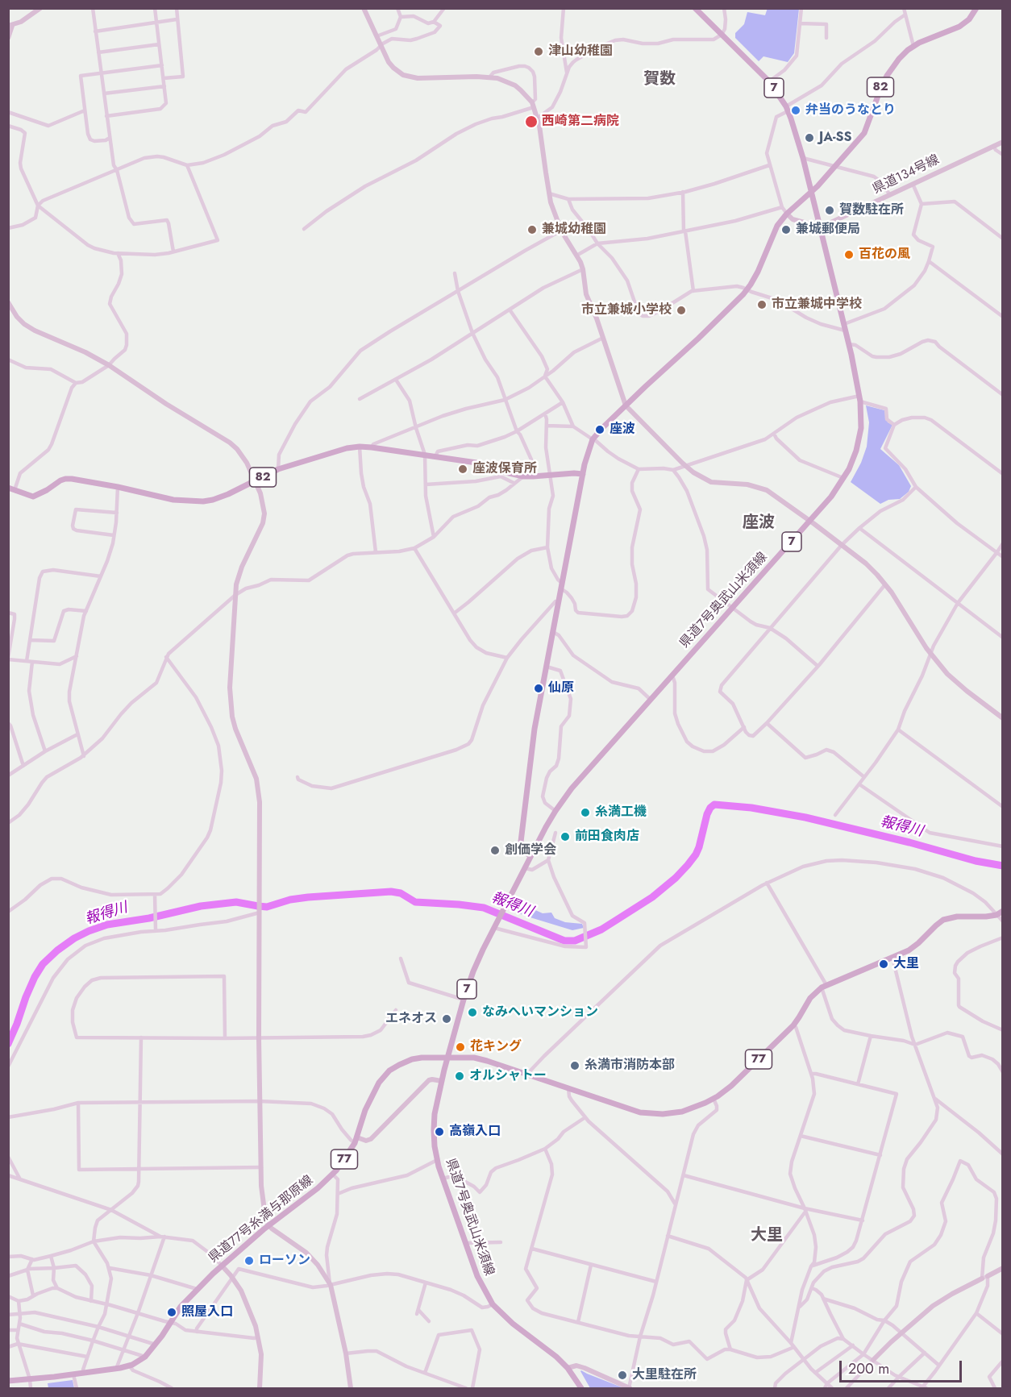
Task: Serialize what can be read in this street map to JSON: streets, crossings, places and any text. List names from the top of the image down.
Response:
{
  "streets": {
    "main road": [
      "82",
      "7",
      "県道7号奥武山米須線",
      "77",
      "県道77号糸満与那原線"
    ],
    "street": ["県道134号線"]
  },
  "crossings": [
    ["82", "県道7号奥武山米須線"],
    ["県道134号線", "県道7号奥武山米須線"],
    ["県道7号奥武山米須線", "県道77号糸満与那原線"]
  ],
  "districts": ["賀数", "座波", "大里"],
  "water": ["報得川"],
  "places": [
    "津山幼稚園",
    "弁当のうなとり",
    "西崎第二病院",
    "JA-SS",
    "賀数駐在所",
    "兼城幼稚園",
    "兼城郵便局",
    "百花の風",
    "市立兼城中学校",
    "市立兼城小学校",
    "座波",
    "座波保育所",
    "仙原",
    "糸満工機",
    "前田食肉店",
    "創価学会",
    "大里",
    "なみへいマンション",
    "エネオス",
    "花キング",
    "糸満市消防本部",
    "オルシャトー",
    "高嶺入口",
    "ローソン",
    "照屋入口",
    "大里駐在所"
  ],
  "scale_bar": "200 m"
}
